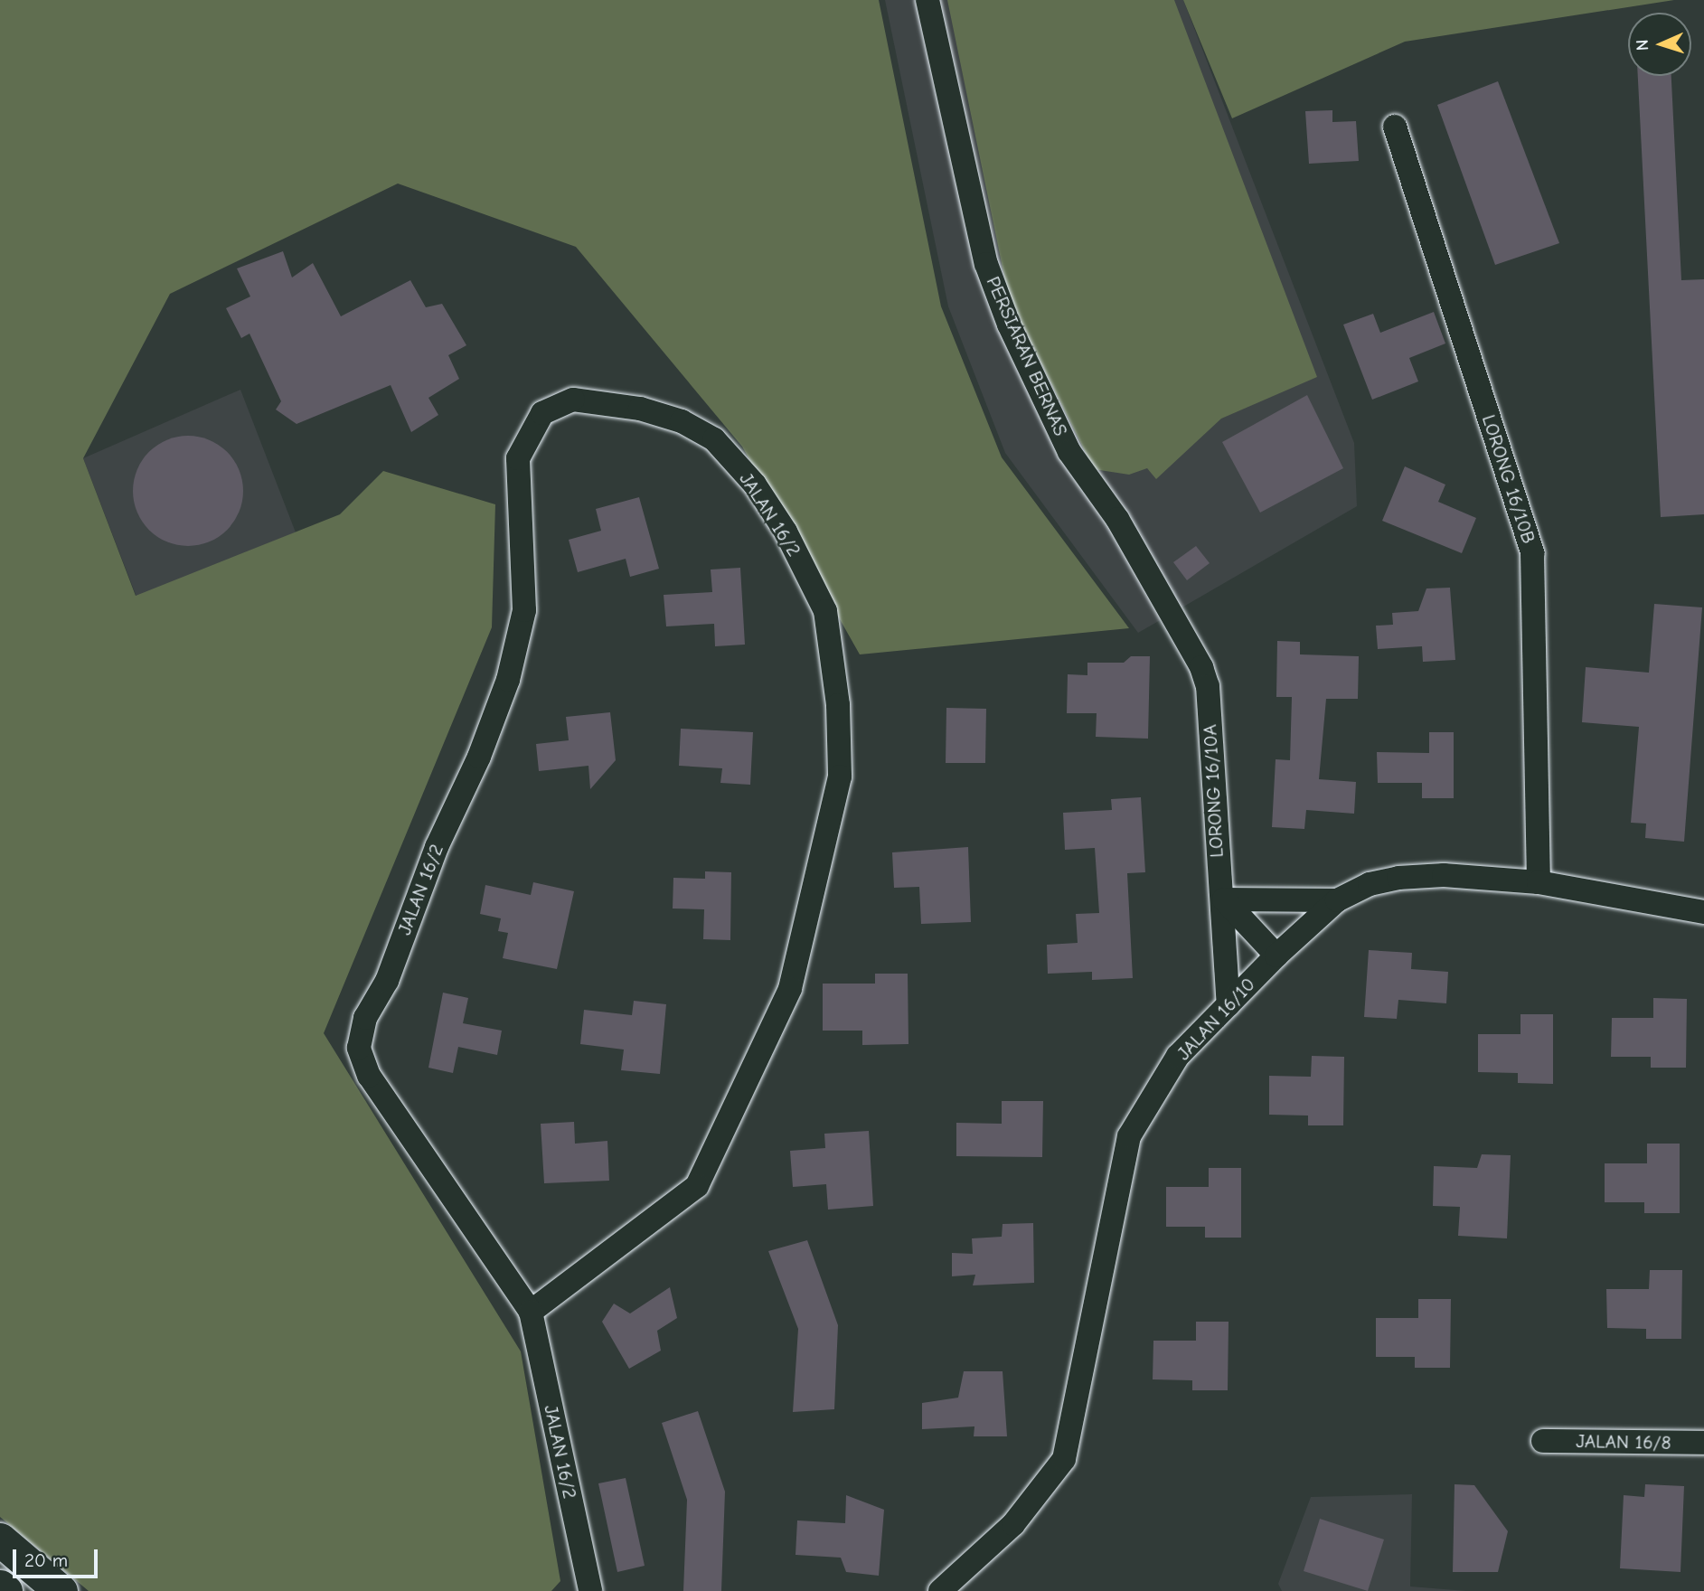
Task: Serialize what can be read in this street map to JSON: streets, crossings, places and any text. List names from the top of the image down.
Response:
{
  "streets": {
    "street": [
      "PERSIARAN BERNAS",
      "LORONG 16/10B",
      "JALAN 16/2",
      "LORONG 16/10A",
      "JALAN 16/10",
      "JALAN 16/8"
    ]
  },
  "crossings": [
    ["PERSIARAN BERNAS", "LORONG 16/10A"],
    ["LORONG 16/10B", "JALAN 16/10"],
    ["LORONG 16/10A", "JALAN 16/10"]
  ],
  "scale_bar": "20 m",
  "north": "left"
}
